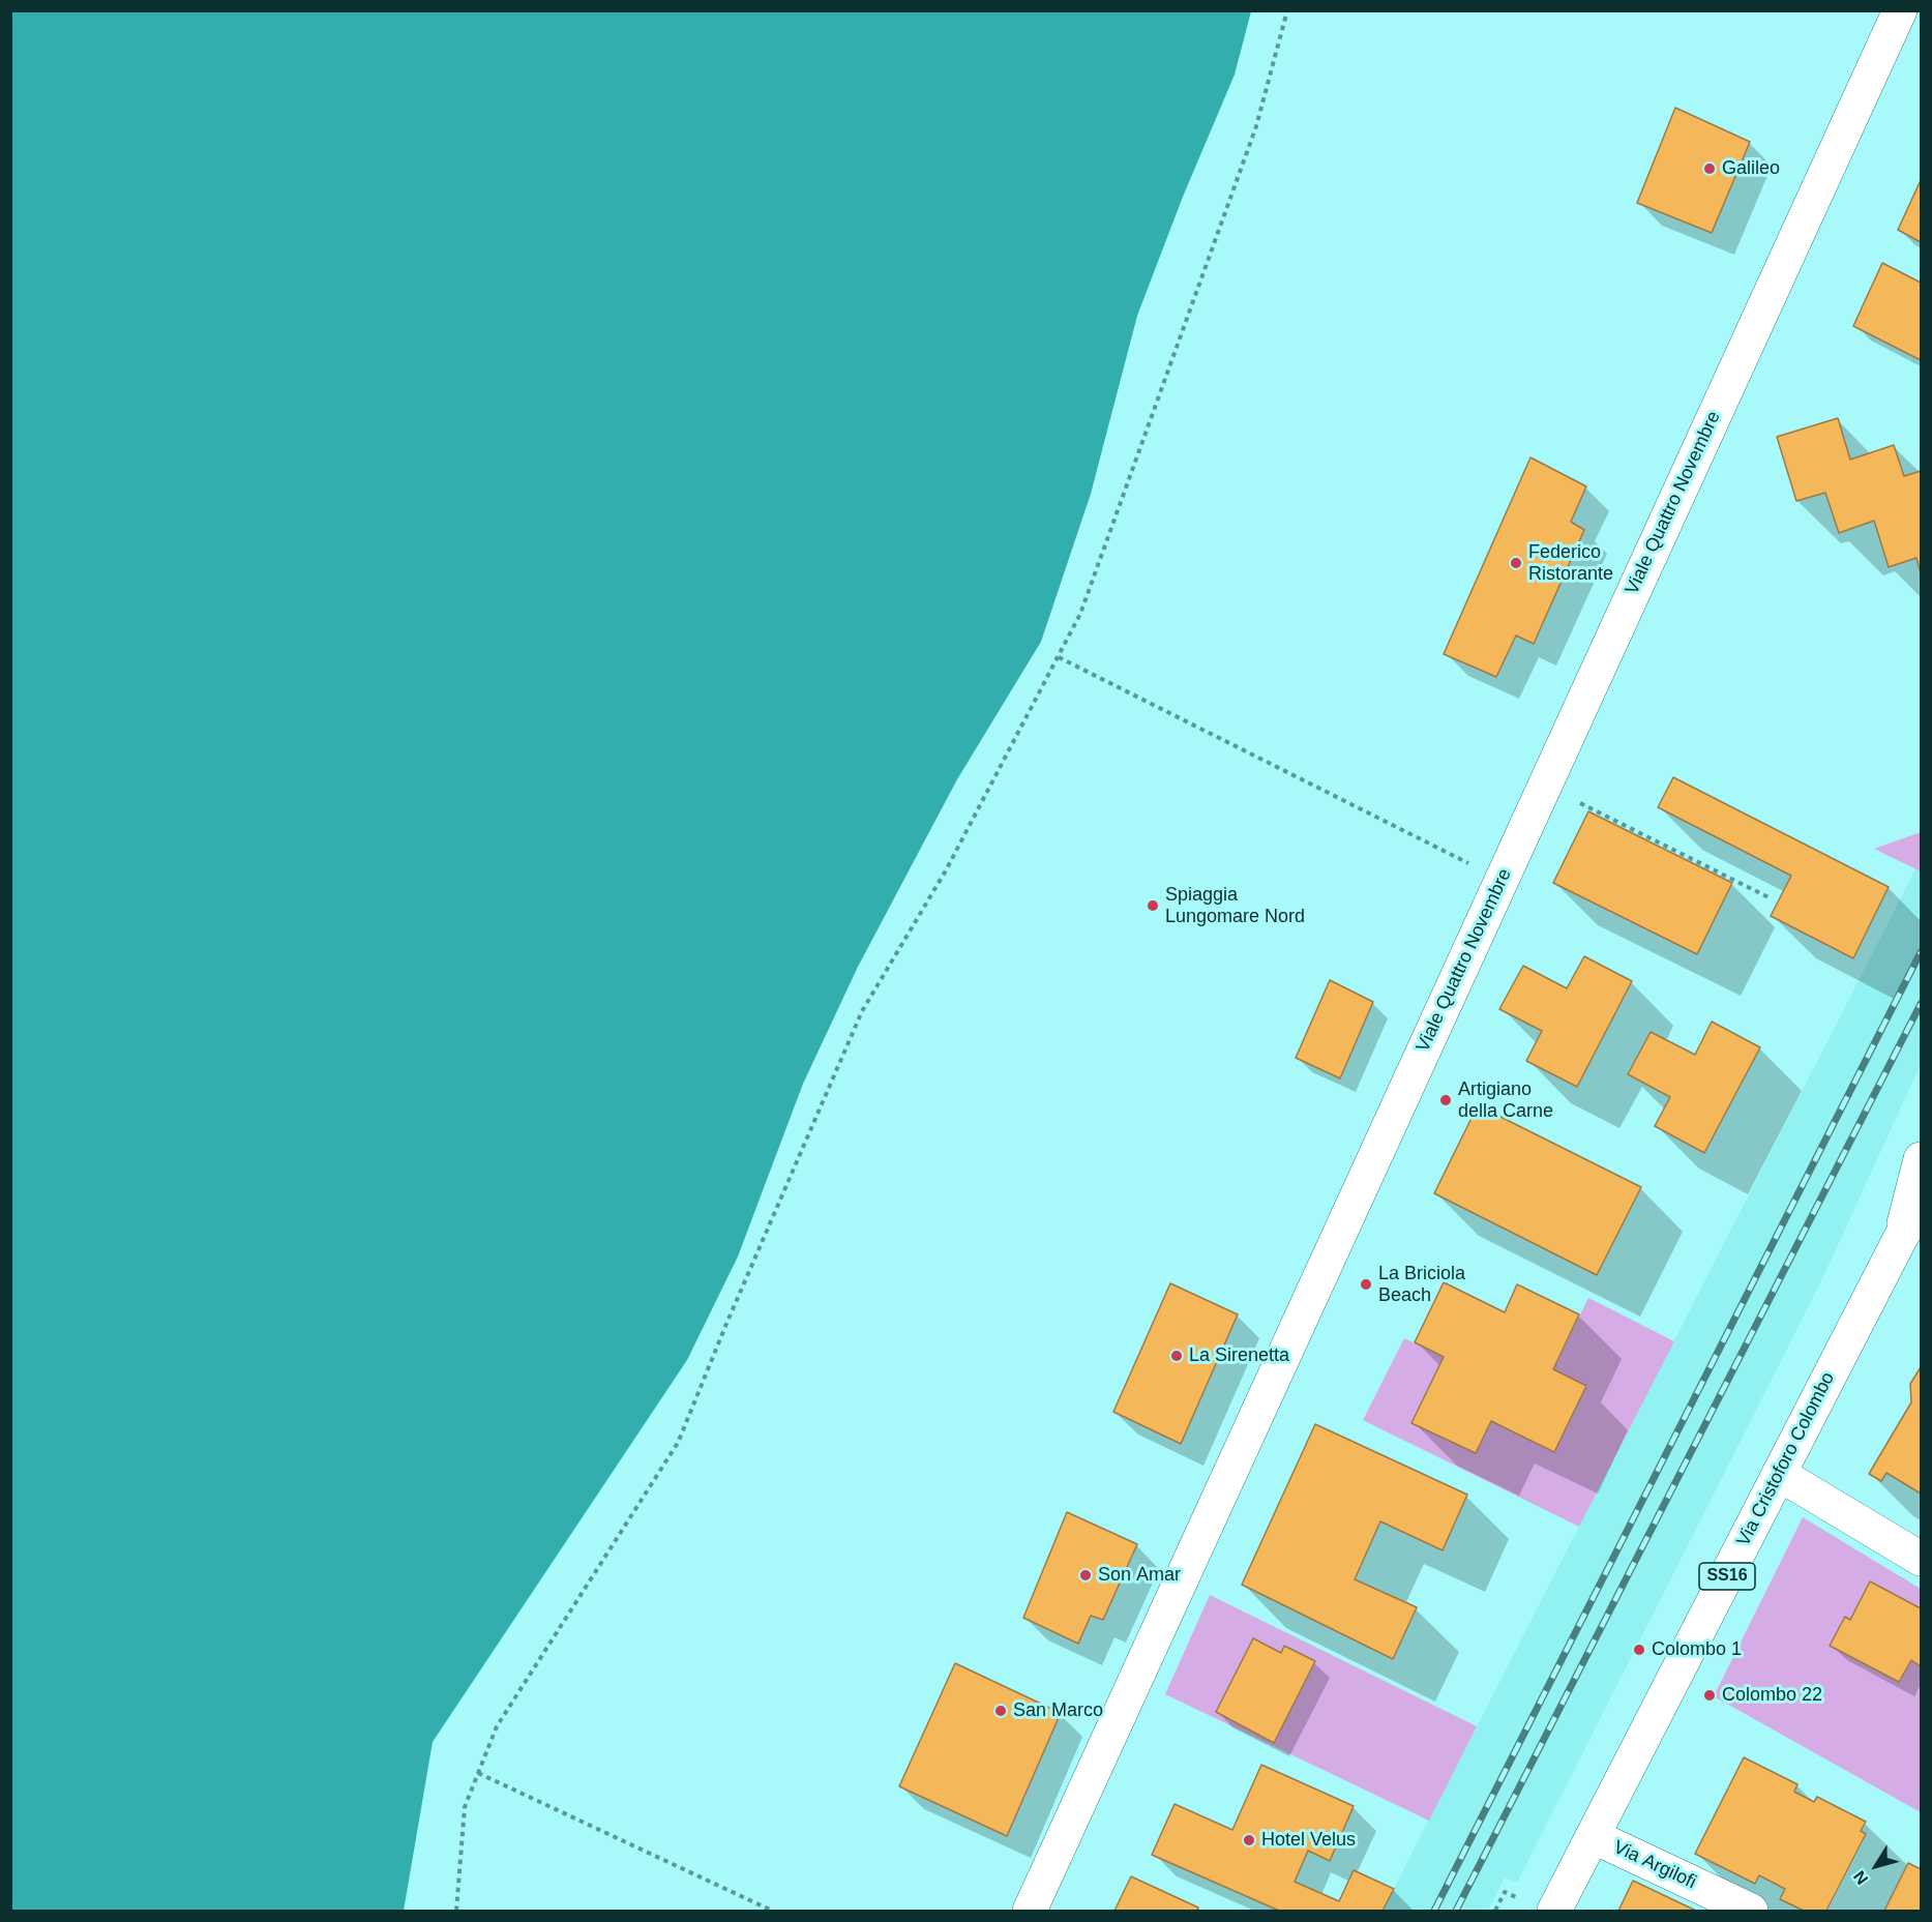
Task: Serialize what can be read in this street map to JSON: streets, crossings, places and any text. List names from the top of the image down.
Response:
{
  "streets": {
    "street": [
      "Viale Quattro Novembre",
      "Via Cristoforo Colombo",
      "SS16",
      "Via Argilofi"
    ]
  },
  "crossings": [
    ["Via Cristoforo Colombo", "Via Argilofi"]
  ],
  "places": [
    "Galileo",
    "Federico Ristorante",
    "Spiaggia Lungomare Nord",
    "Artigiano della Carne",
    "La Briciola Beach",
    "La Sirenetta",
    "Son Amar",
    "Colombo 1",
    "Colombo 22",
    "San Marco",
    "Hotel Velus"
  ],
  "north": "bottom left"
}
